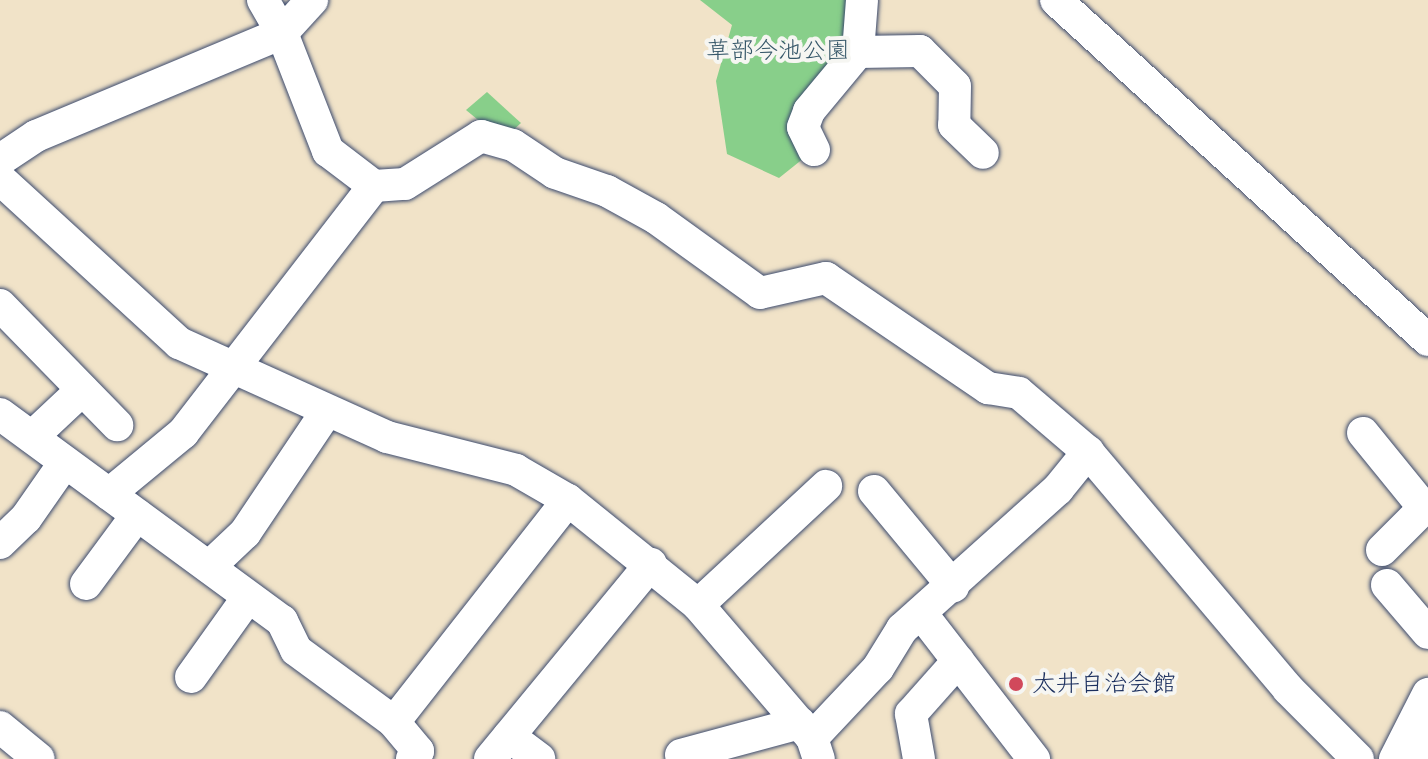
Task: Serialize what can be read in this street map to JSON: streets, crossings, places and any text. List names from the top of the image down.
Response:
{
  "parks": ["草部今池公園"],
  "places": ["太井自治会館"]
}
